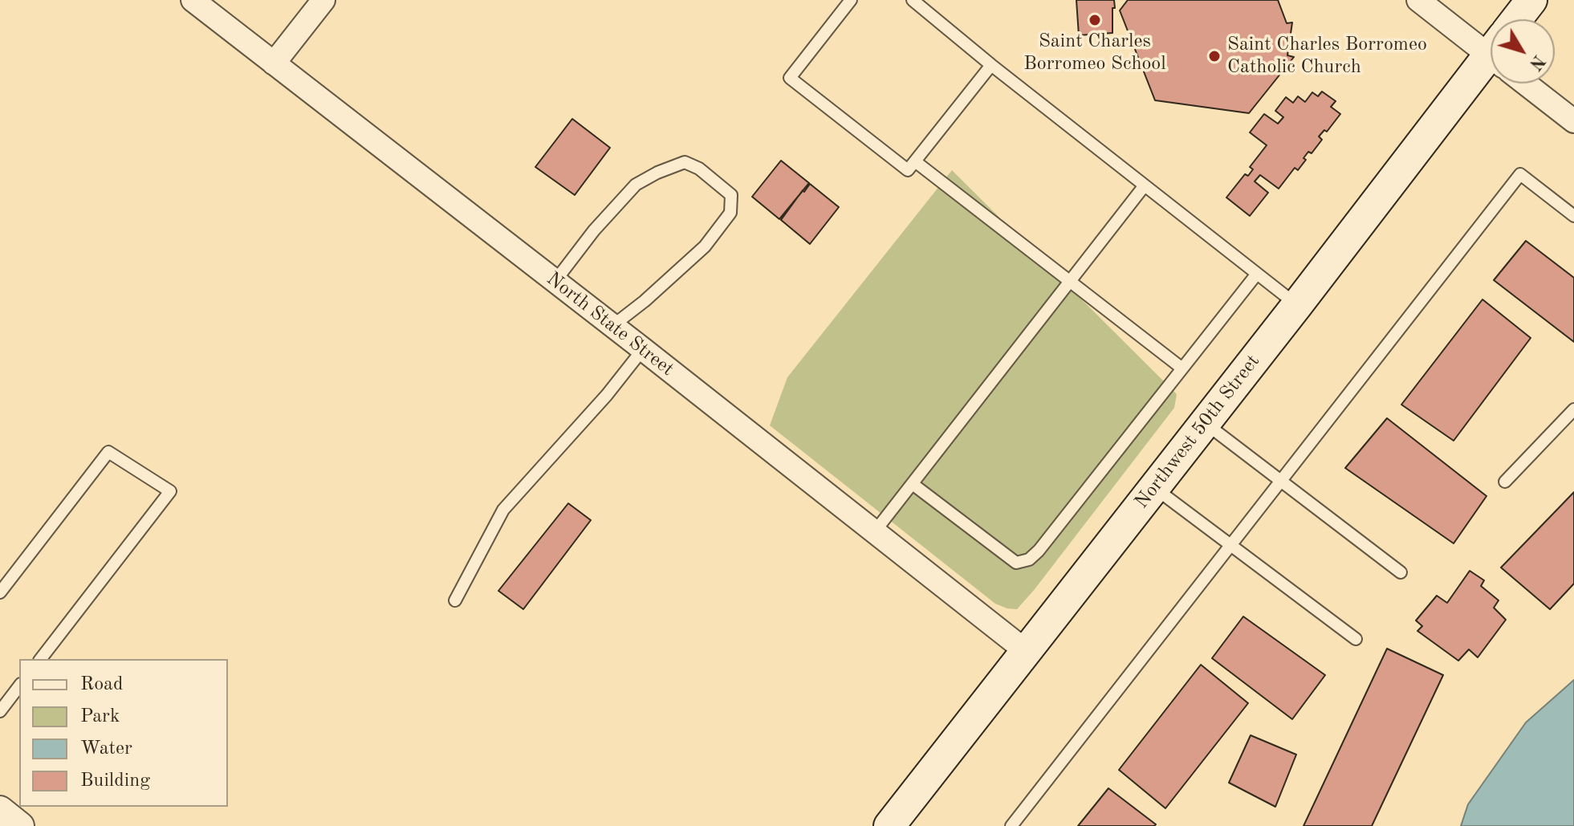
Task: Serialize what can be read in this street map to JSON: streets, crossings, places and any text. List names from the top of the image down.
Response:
{
  "streets": {
    "main road": ["Northwest 50th Street"],
    "street": ["North State Street"]
  },
  "crossings": [
    ["North State Street", "Northwest 50th Street"]
  ],
  "places": ["Saint Charles Borromeo School", "Saint Charles Borromeo Catholic Church"],
  "legend": [
    "Road",
    "Park",
    "Water",
    "Building"
  ],
  "north": "bottom right"
}
